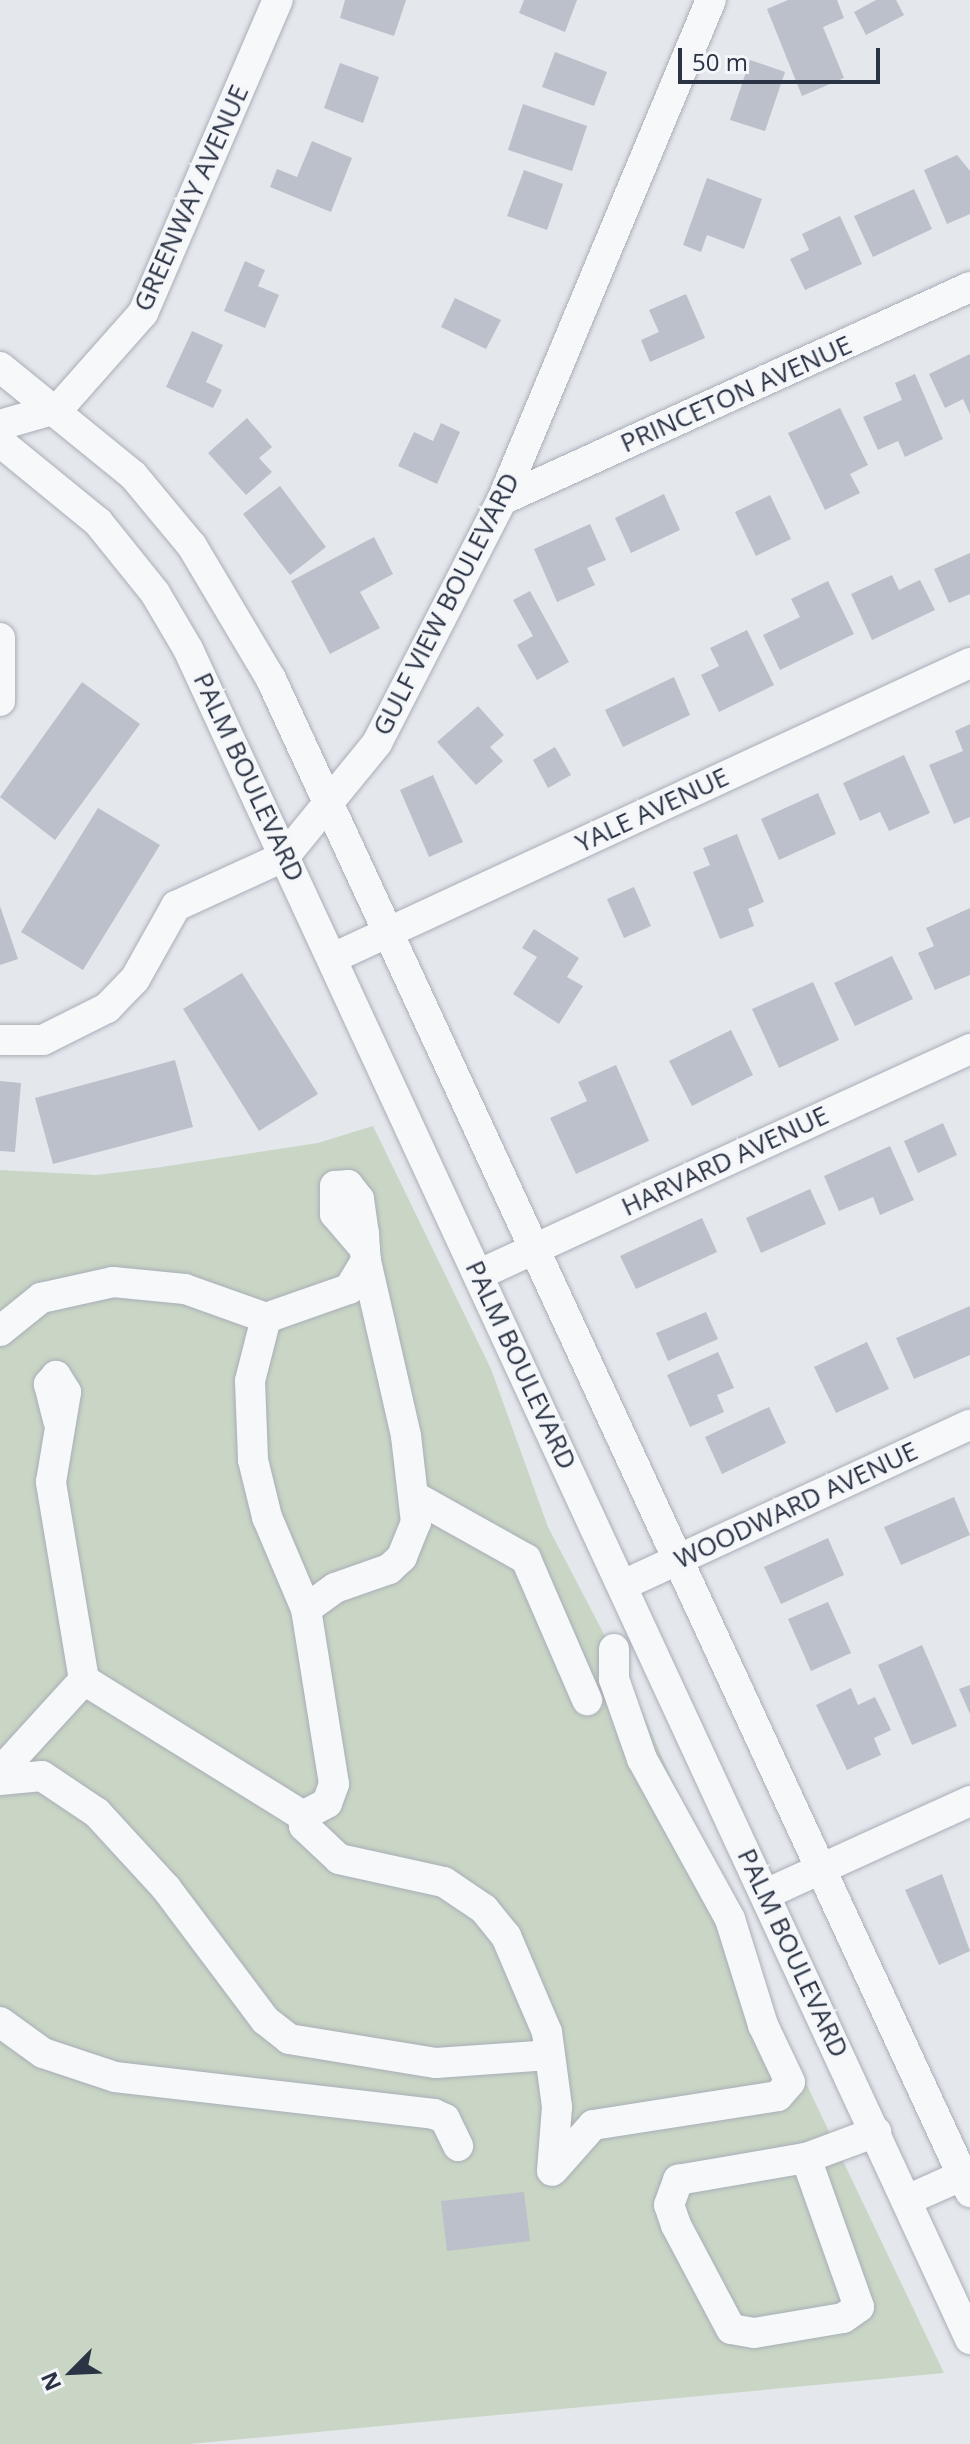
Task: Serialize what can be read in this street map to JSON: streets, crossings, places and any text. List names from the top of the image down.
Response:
{
  "streets": {
    "street": [
      "GREENWAY AVENUE",
      "PRINCETON AVENUE",
      "GULF VIEW BOULEVARD",
      "PALM BOULEVARD",
      "YALE AVENUE",
      "HARVARD AVENUE",
      "WOODWARD AVENUE"
    ]
  },
  "crossings": [
    ["PRINCETON AVENUE", "GULF VIEW BOULEVARD"],
    ["GULF VIEW BOULEVARD", "PALM BOULEVARD"],
    ["PALM BOULEVARD", "YALE AVENUE"],
    ["PALM BOULEVARD", "HARVARD AVENUE"],
    ["PALM BOULEVARD", "WOODWARD AVENUE"]
  ],
  "scale_bar": "50 m",
  "north": "bottom left"
}
